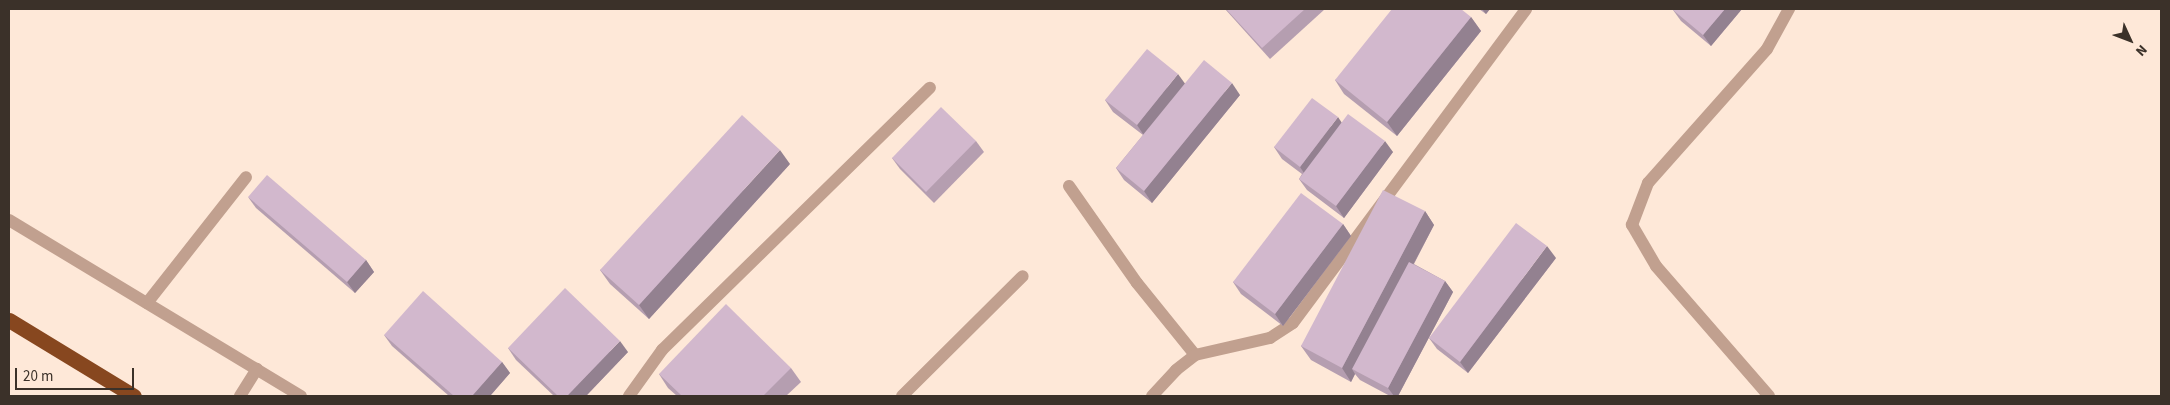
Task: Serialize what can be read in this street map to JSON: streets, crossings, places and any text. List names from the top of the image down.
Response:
{
  "scale_bar": "20 m",
  "north": "bottom right"
}
